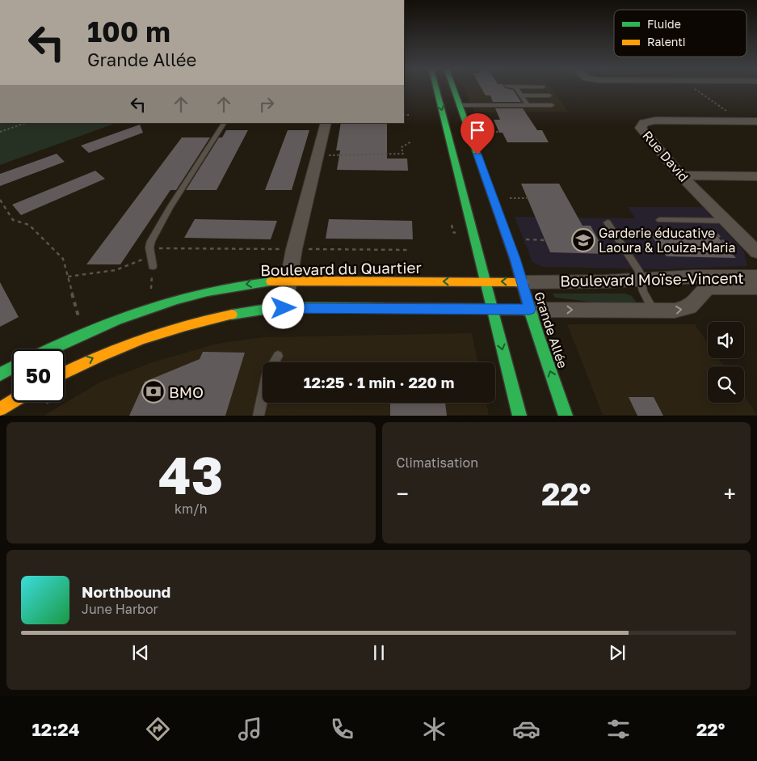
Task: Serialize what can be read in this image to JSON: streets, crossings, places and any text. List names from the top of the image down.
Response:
{
  "streets": {
    "main road": ["Boulevard du Quartier", "Grande Allée"],
    "street": ["Rue David", "Boulevard Moïse-Vincent"]
  },
  "crossings": [
    ["Boulevard du Quartier", "Boulevard Moïse-Vincent"],
    ["Boulevard du Quartier", "Grande Allée"],
    ["Boulevard Moïse-Vincent", "Grande Allée"]
  ],
  "places": {
    "school or university": ["Garderie éducative Laoura & Louiza-Maria"],
    "bank": ["BMO"]
  },
  "legend": ["Fluide", "Ralenti"],
  "page": {
    "turn": ["100 m", "Grande Allée"],
    "limit": "50",
    "trip": "12:25 · 1 min · 220 m",
    "tile": [
      ["43", "km/h"],
      "Climatisation"
    ],
    "heat": ["−", "22°", "+"],
    "song": ["Northbound", "June Harbor"],
    "tabs": ["12:24", "22°"]
  }
}
